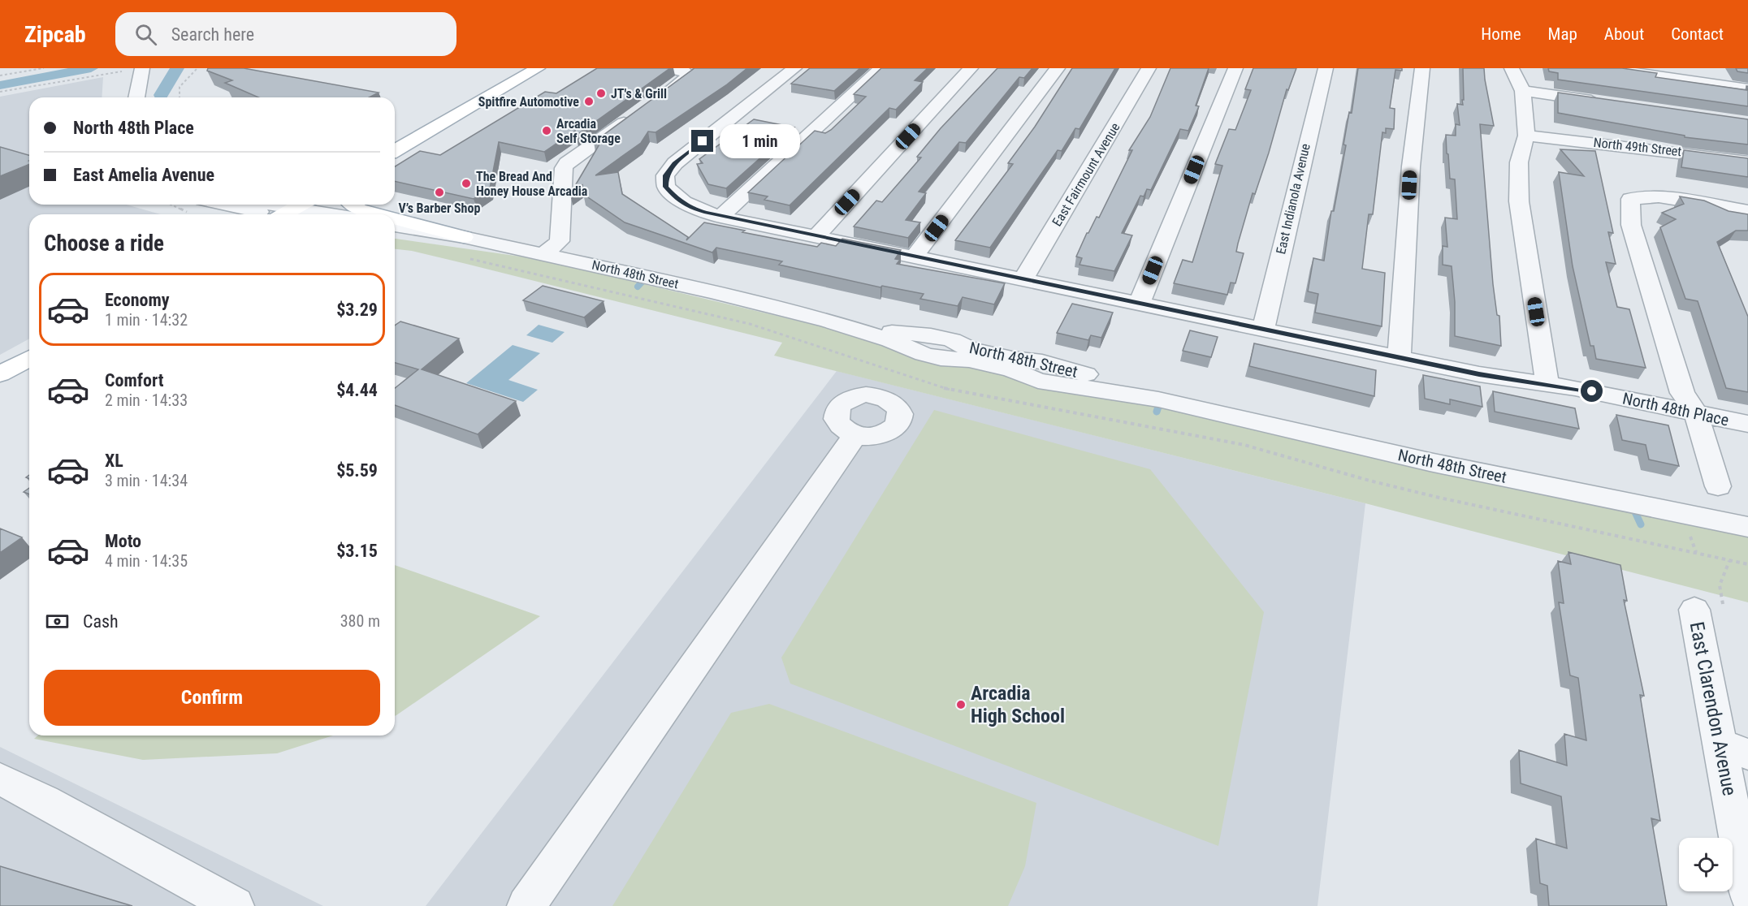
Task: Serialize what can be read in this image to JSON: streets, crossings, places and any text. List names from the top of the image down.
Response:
{
  "streets": {
    "street": [
      "North 49th Street",
      "East Fairmount Avenue",
      "East Indianola Avenue",
      "North 48th Street",
      "North 48th Place",
      "East Clarendon Avenue"
    ]
  },
  "crossings": [
    ["East Fairmount Avenue", "North 48th Place"],
    ["East Indianola Avenue", "North 48th Place"]
  ],
  "places": [
    "JT's & Grill",
    "Spitfire Automotive",
    "Arcadia Self Storage",
    "The Bread And Honey House Arcadia",
    "V’s Barber Shop",
    "Arcadia High School"
  ],
  "page": {
    "header": "Zipcab",
    "search": "Search here",
    "nav": [
      "Home",
      "Map",
      "About",
      "Contact"
    ],
    "banner": ["North 48th Place", "East Amelia Avenue"],
    "bubble": "1 min",
    "heading": "Choose a ride",
    "list": [
      {
        "name": "Economy",
        "note": "1 min · 14:32",
        "value": "$3.29"
      },
      {
        "name": "Comfort",
        "note": "2 min · 14:33",
        "value": "$4.44"
      },
      {
        "name": "XL",
        "note": "3 min · 14:34",
        "value": "$5.59"
      },
      {
        "name": "Moto",
        "note": "4 min · 14:35",
        "value": "$3.15"
      }
    ],
    "pay": ["Cash", "380 m"],
    "buttons": "Confirm"
  }
}
